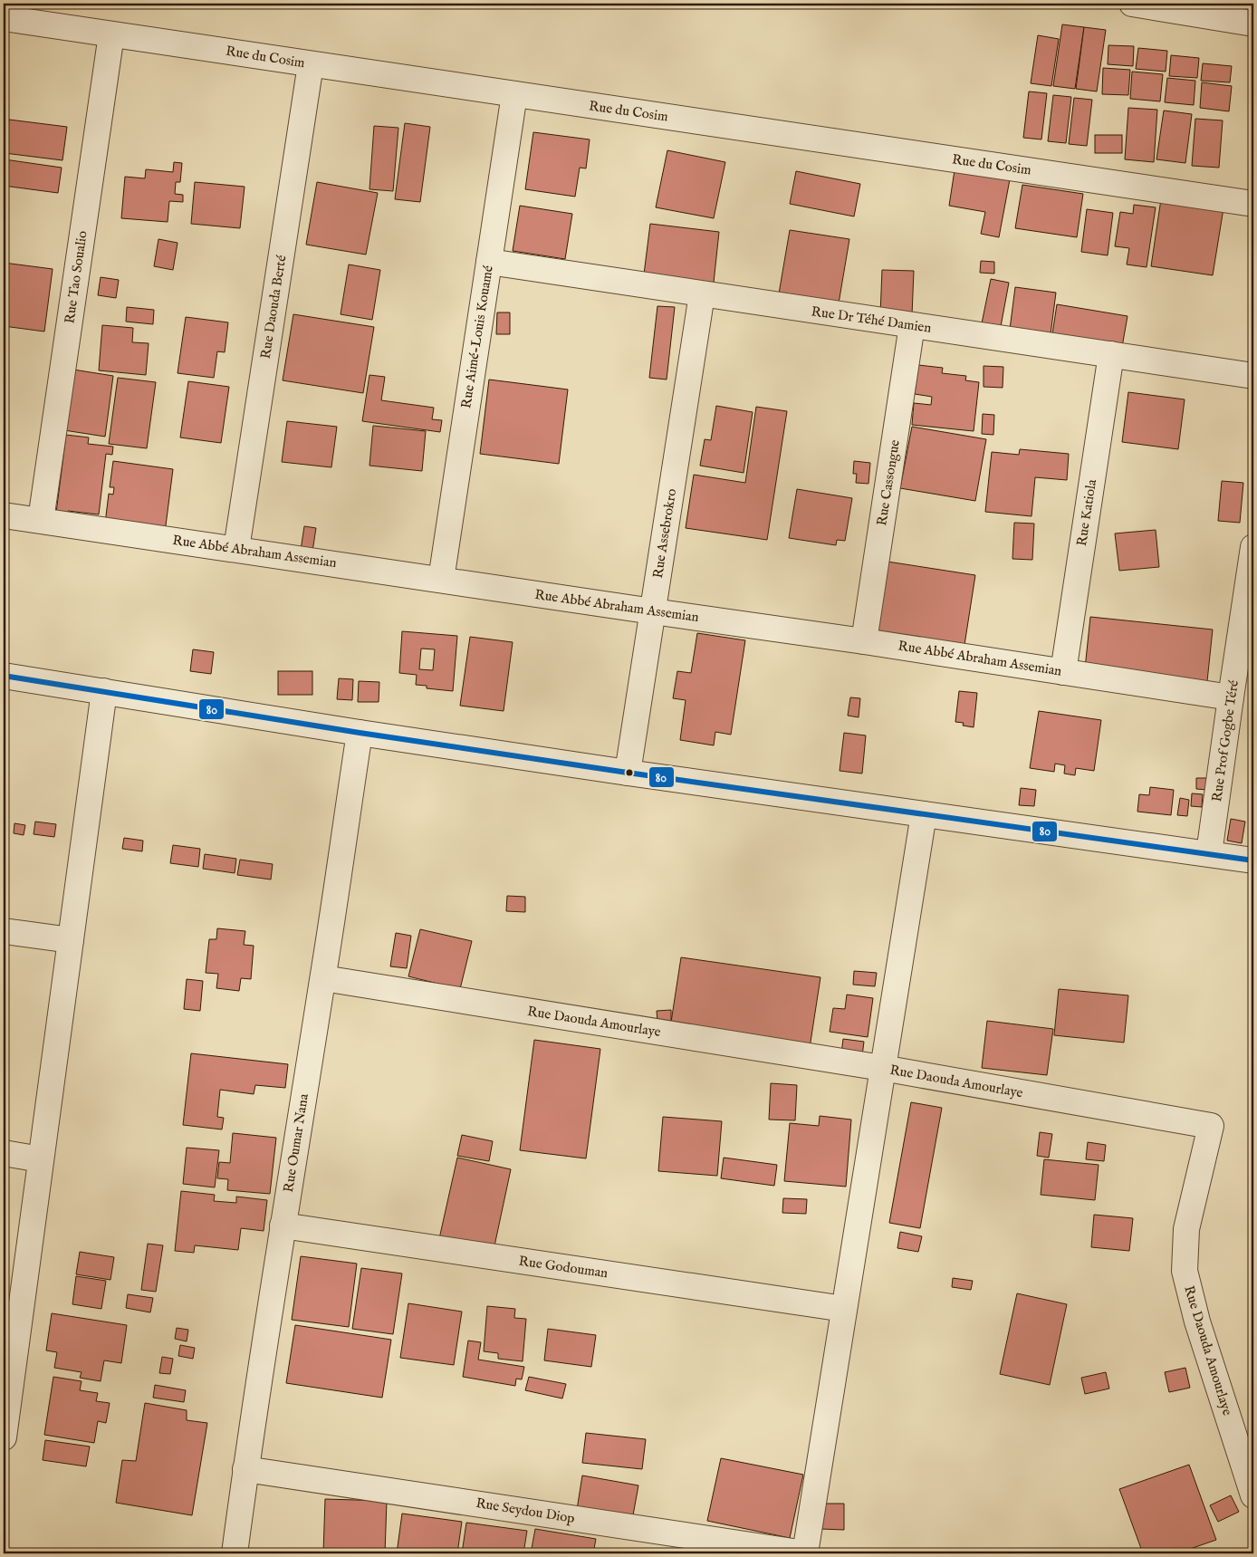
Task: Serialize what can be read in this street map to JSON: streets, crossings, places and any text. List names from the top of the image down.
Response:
{
  "streets": {
    "street": [
      "Rue du Cosim",
      "Rue Tao Soualio",
      "Rue Daouda Berté",
      "Rue Dr Téhé Damien",
      "Rue Aimé-Louis Kouamé",
      "Rue Cassongue",
      "Rue Katiola",
      "Rue Assebrokro",
      "Rue Abbé Abraham Assemian",
      "Rue Prof Gogbe Téré",
      "Rue Daouda Amourlaye",
      "Rue Oumar Nana",
      "Rue Godouman",
      "Rue Seydou Diop"
    ]
  },
  "crossings": [
    ["Rue du Cosim", "Rue Tao Soualio"],
    ["Rue du Cosim", "Rue Daouda Berté"],
    ["Rue du Cosim", "Rue Aimé-Louis Kouamé"],
    ["Rue Tao Soualio", "Rue Abbé Abraham Assemian"],
    ["Rue Daouda Berté", "Rue Abbé Abraham Assemian"],
    ["Rue Dr Téhé Damien", "Rue Aimé-Louis Kouamé"],
    ["Rue Dr Téhé Damien", "Rue Cassongue"],
    ["Rue Dr Téhé Damien", "Rue Katiola"],
    ["Rue Dr Téhé Damien", "Rue Assebrokro"],
    ["Rue Aimé-Louis Kouamé", "Rue Abbé Abraham Assemian"],
    ["Rue Cassongue", "Rue Abbé Abraham Assemian"],
    ["Rue Katiola", "Rue Abbé Abraham Assemian"],
    ["Rue Assebrokro", "Rue Abbé Abraham Assemian"],
    ["Rue Abbé Abraham Assemian", "Rue Prof Gogbe Téré"],
    ["Rue Daouda Amourlaye", "Rue Oumar Nana"],
    ["Rue Oumar Nana", "Rue Godouman"],
    ["Rue Oumar Nana", "Rue Seydou Diop"]
  ],
  "lines": ["transit line 80"]
}
